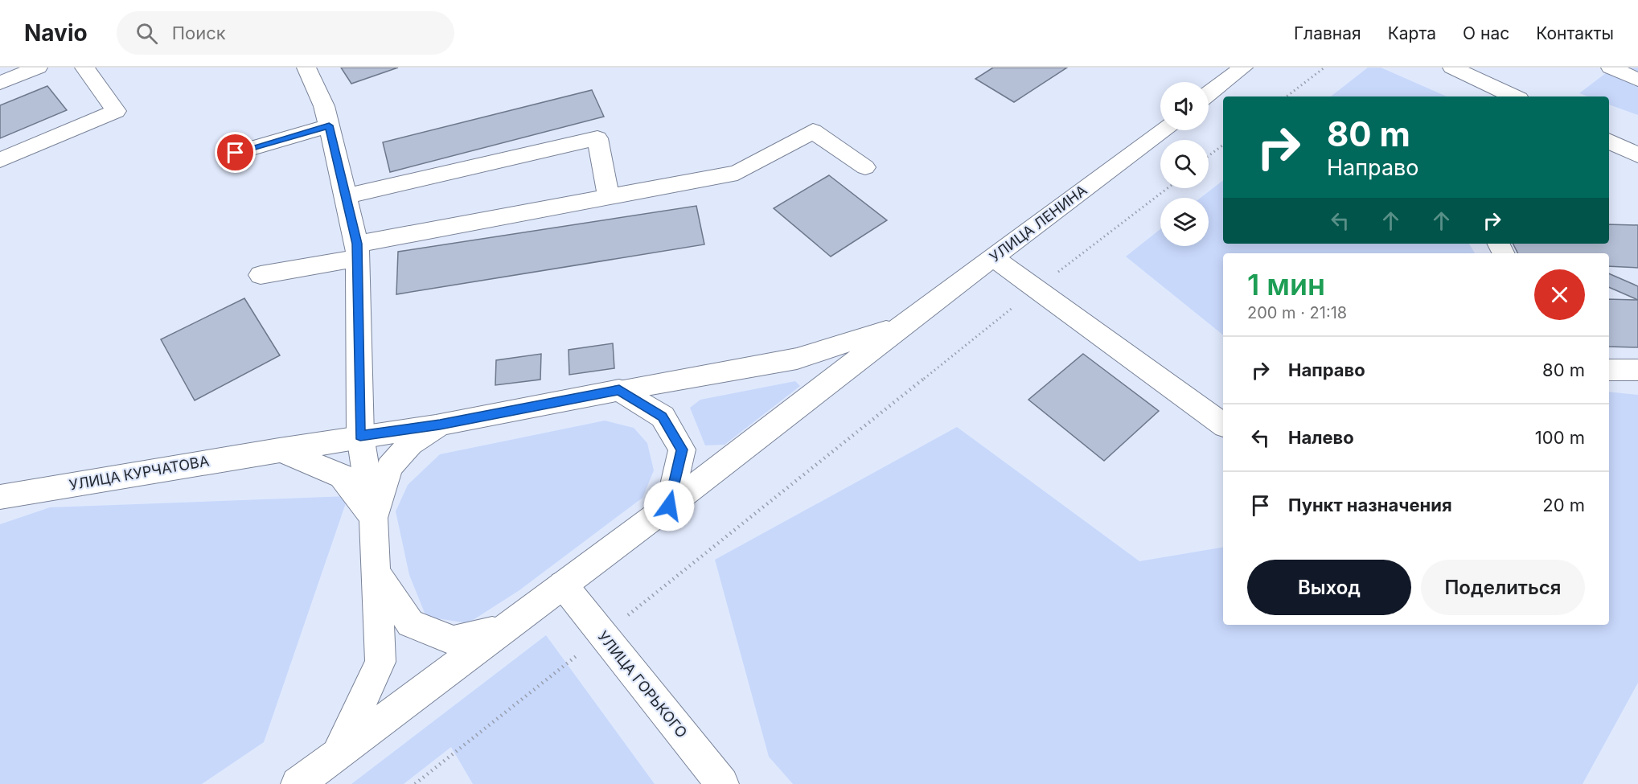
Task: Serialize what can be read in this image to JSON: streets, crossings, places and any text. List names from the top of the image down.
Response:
{
  "streets": {
    "main road": ["УЛИЦА ЛЕНИНА", "УЛИЦА КУРЧАТОВА", "УЛИЦА ГОРЬКОГО"]
  },
  "crossings": [
    ["УЛИЦА ЛЕНИНА", "УЛИЦА КУРЧАТОВА"],
    ["УЛИЦА ЛЕНИНА", "УЛИЦА ГОРЬКОГО"]
  ],
  "page": {
    "header": "Navio",
    "search": "Поиск",
    "nav": [
      "Главная",
      "Карта",
      "О нас",
      "Контакты"
    ],
    "turn": ["80 m", "Направо"],
    "heading": ["1 мин", "200 m · 21:18"],
    "list": [
      {
        "name": "Направо",
        "value": "80 m"
      },
      {
        "name": "Налево",
        "value": "100 m"
      },
      {
        "name": "Пункт назначения",
        "value": "20 m"
      }
    ],
    "buttons": ["Выход", "Поделиться"]
  }
}
